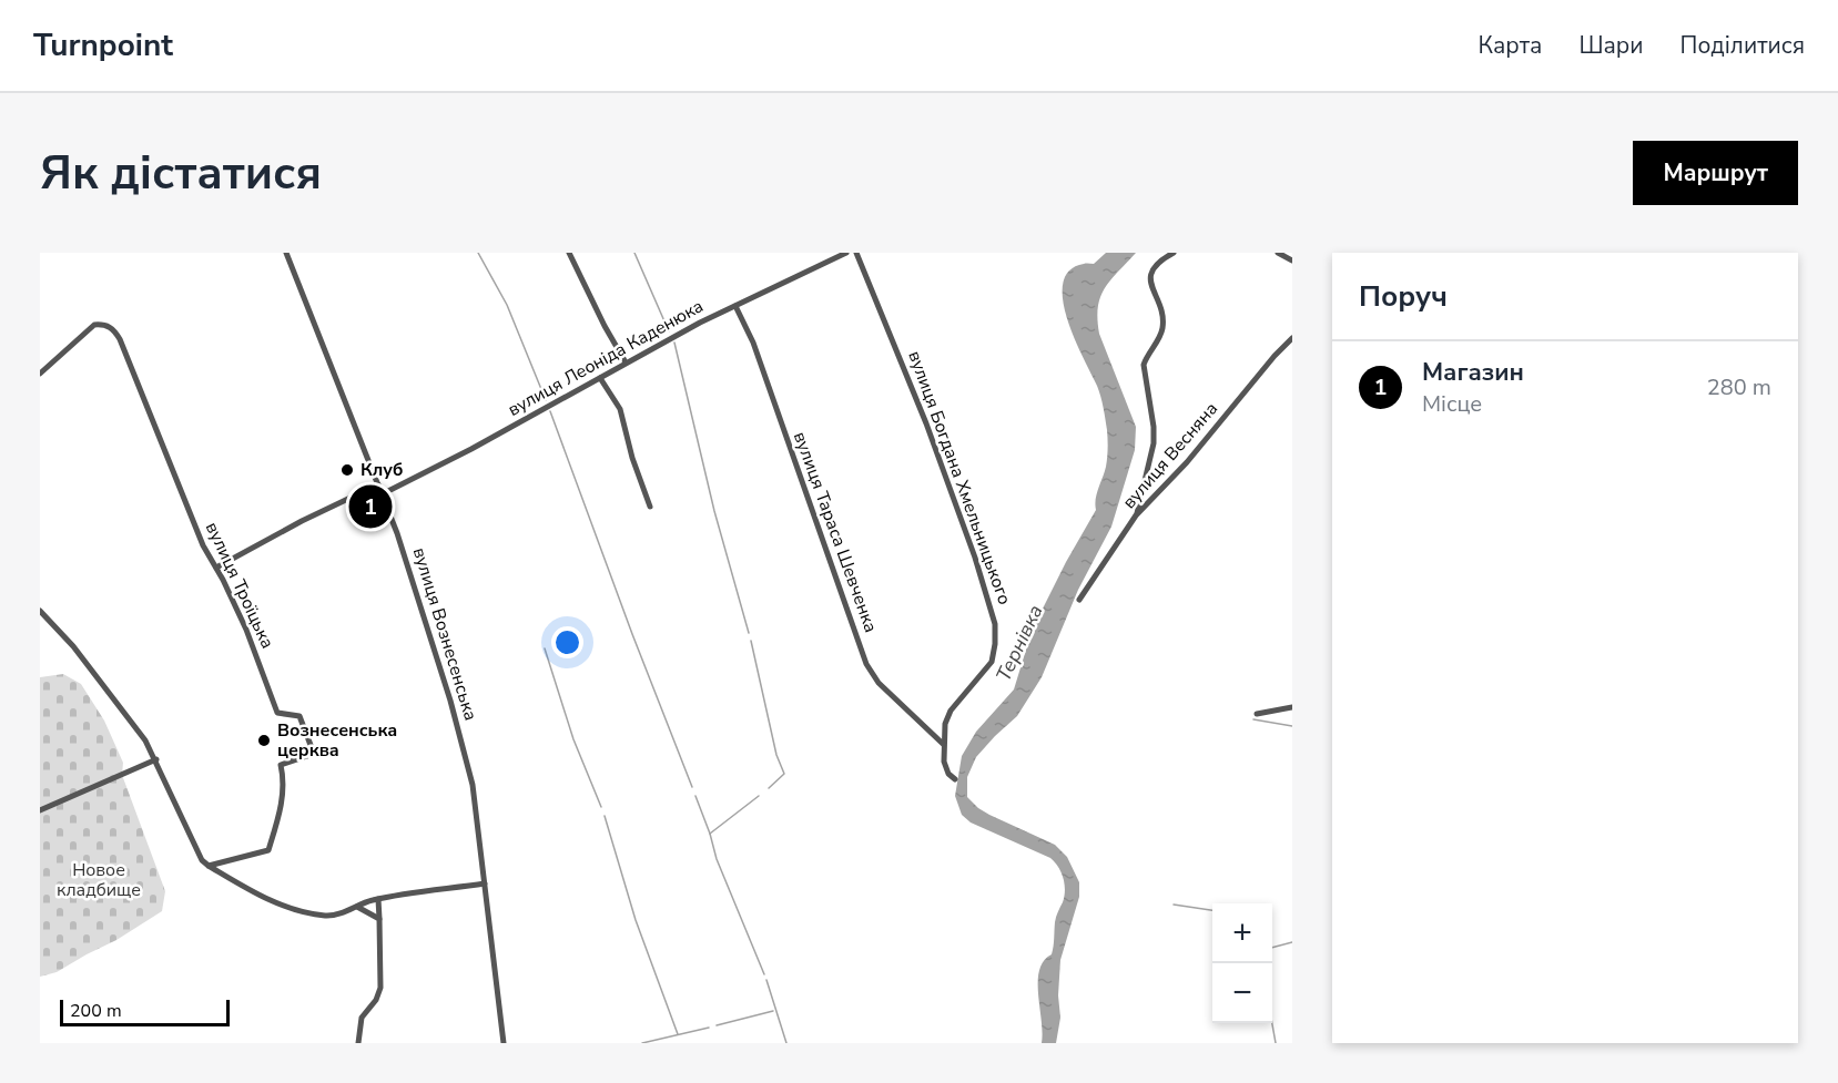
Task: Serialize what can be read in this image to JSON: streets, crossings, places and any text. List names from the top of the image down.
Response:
{
  "streets": {
    "street": [
      "вулиця Леоніда Каденюка",
      "вулиця Весняна",
      "вулиця Богдана Хмельницького",
      "вулиця Тараса Шевченка",
      "вулиця Троїцька",
      "вулиця Вознесенська"
    ]
  },
  "crossings": [
    ["вулиця Леоніда Каденюка", "вулиця Тараса Шевченка"],
    ["вулиця Леоніда Каденюка", "вулиця Вознесенська"],
    ["вулиця Богдана Хмельницького", "вулиця Тараса Шевченка"]
  ],
  "water": ["Тернівка"],
  "parks": ["Новое кладбище"],
  "places": ["Клуб", "Вознесенська церква"],
  "scale_bar": "200 m",
  "page": {
    "header": "Turnpoint",
    "nav": ["Карта", "Шари", "Поділитися"],
    "buttons": "Маршрут",
    "title": "Як дістатися",
    "heading": "Поруч",
    "list": [
      {
        "mark": "1",
        "name": "Магазин",
        "note": "Місце",
        "value": "280 m"
      }
    ],
    "pins": "1",
    "map_buttons": ["+", "−"],
    "scale": "200 m"
  }
}
